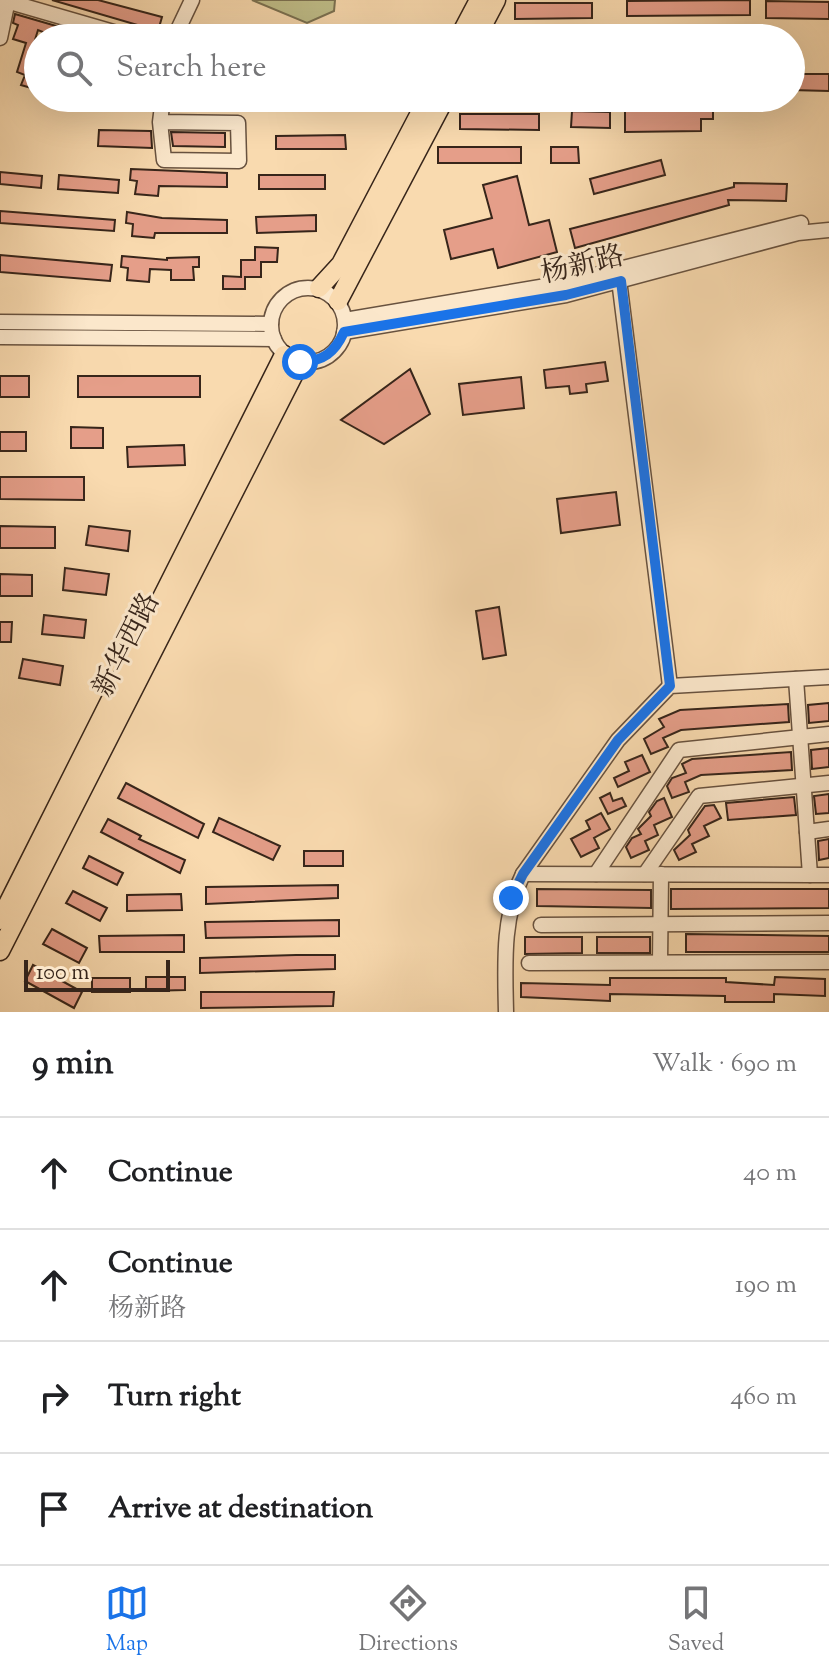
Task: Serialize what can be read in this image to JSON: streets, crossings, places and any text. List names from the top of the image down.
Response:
{
  "streets": {
    "main road": ["新华西路"],
    "street": ["杨新路"]
  },
  "crossings": [
    ["杨新路", "新华西路"]
  ],
  "scale_bar": "100 m",
  "page": {
    "search": "Search here",
    "scale": "100 m",
    "heading": ["9 min", "Walk · 690 m"],
    "list": [
      ["Continue", "40 m"],
      ["Continue", "杨新路", "190 m"],
      ["Turn right", "460 m"],
      "Arrive at destination"
    ],
    "nav": ["Map", "Directions", "Saved"]
  }
}
